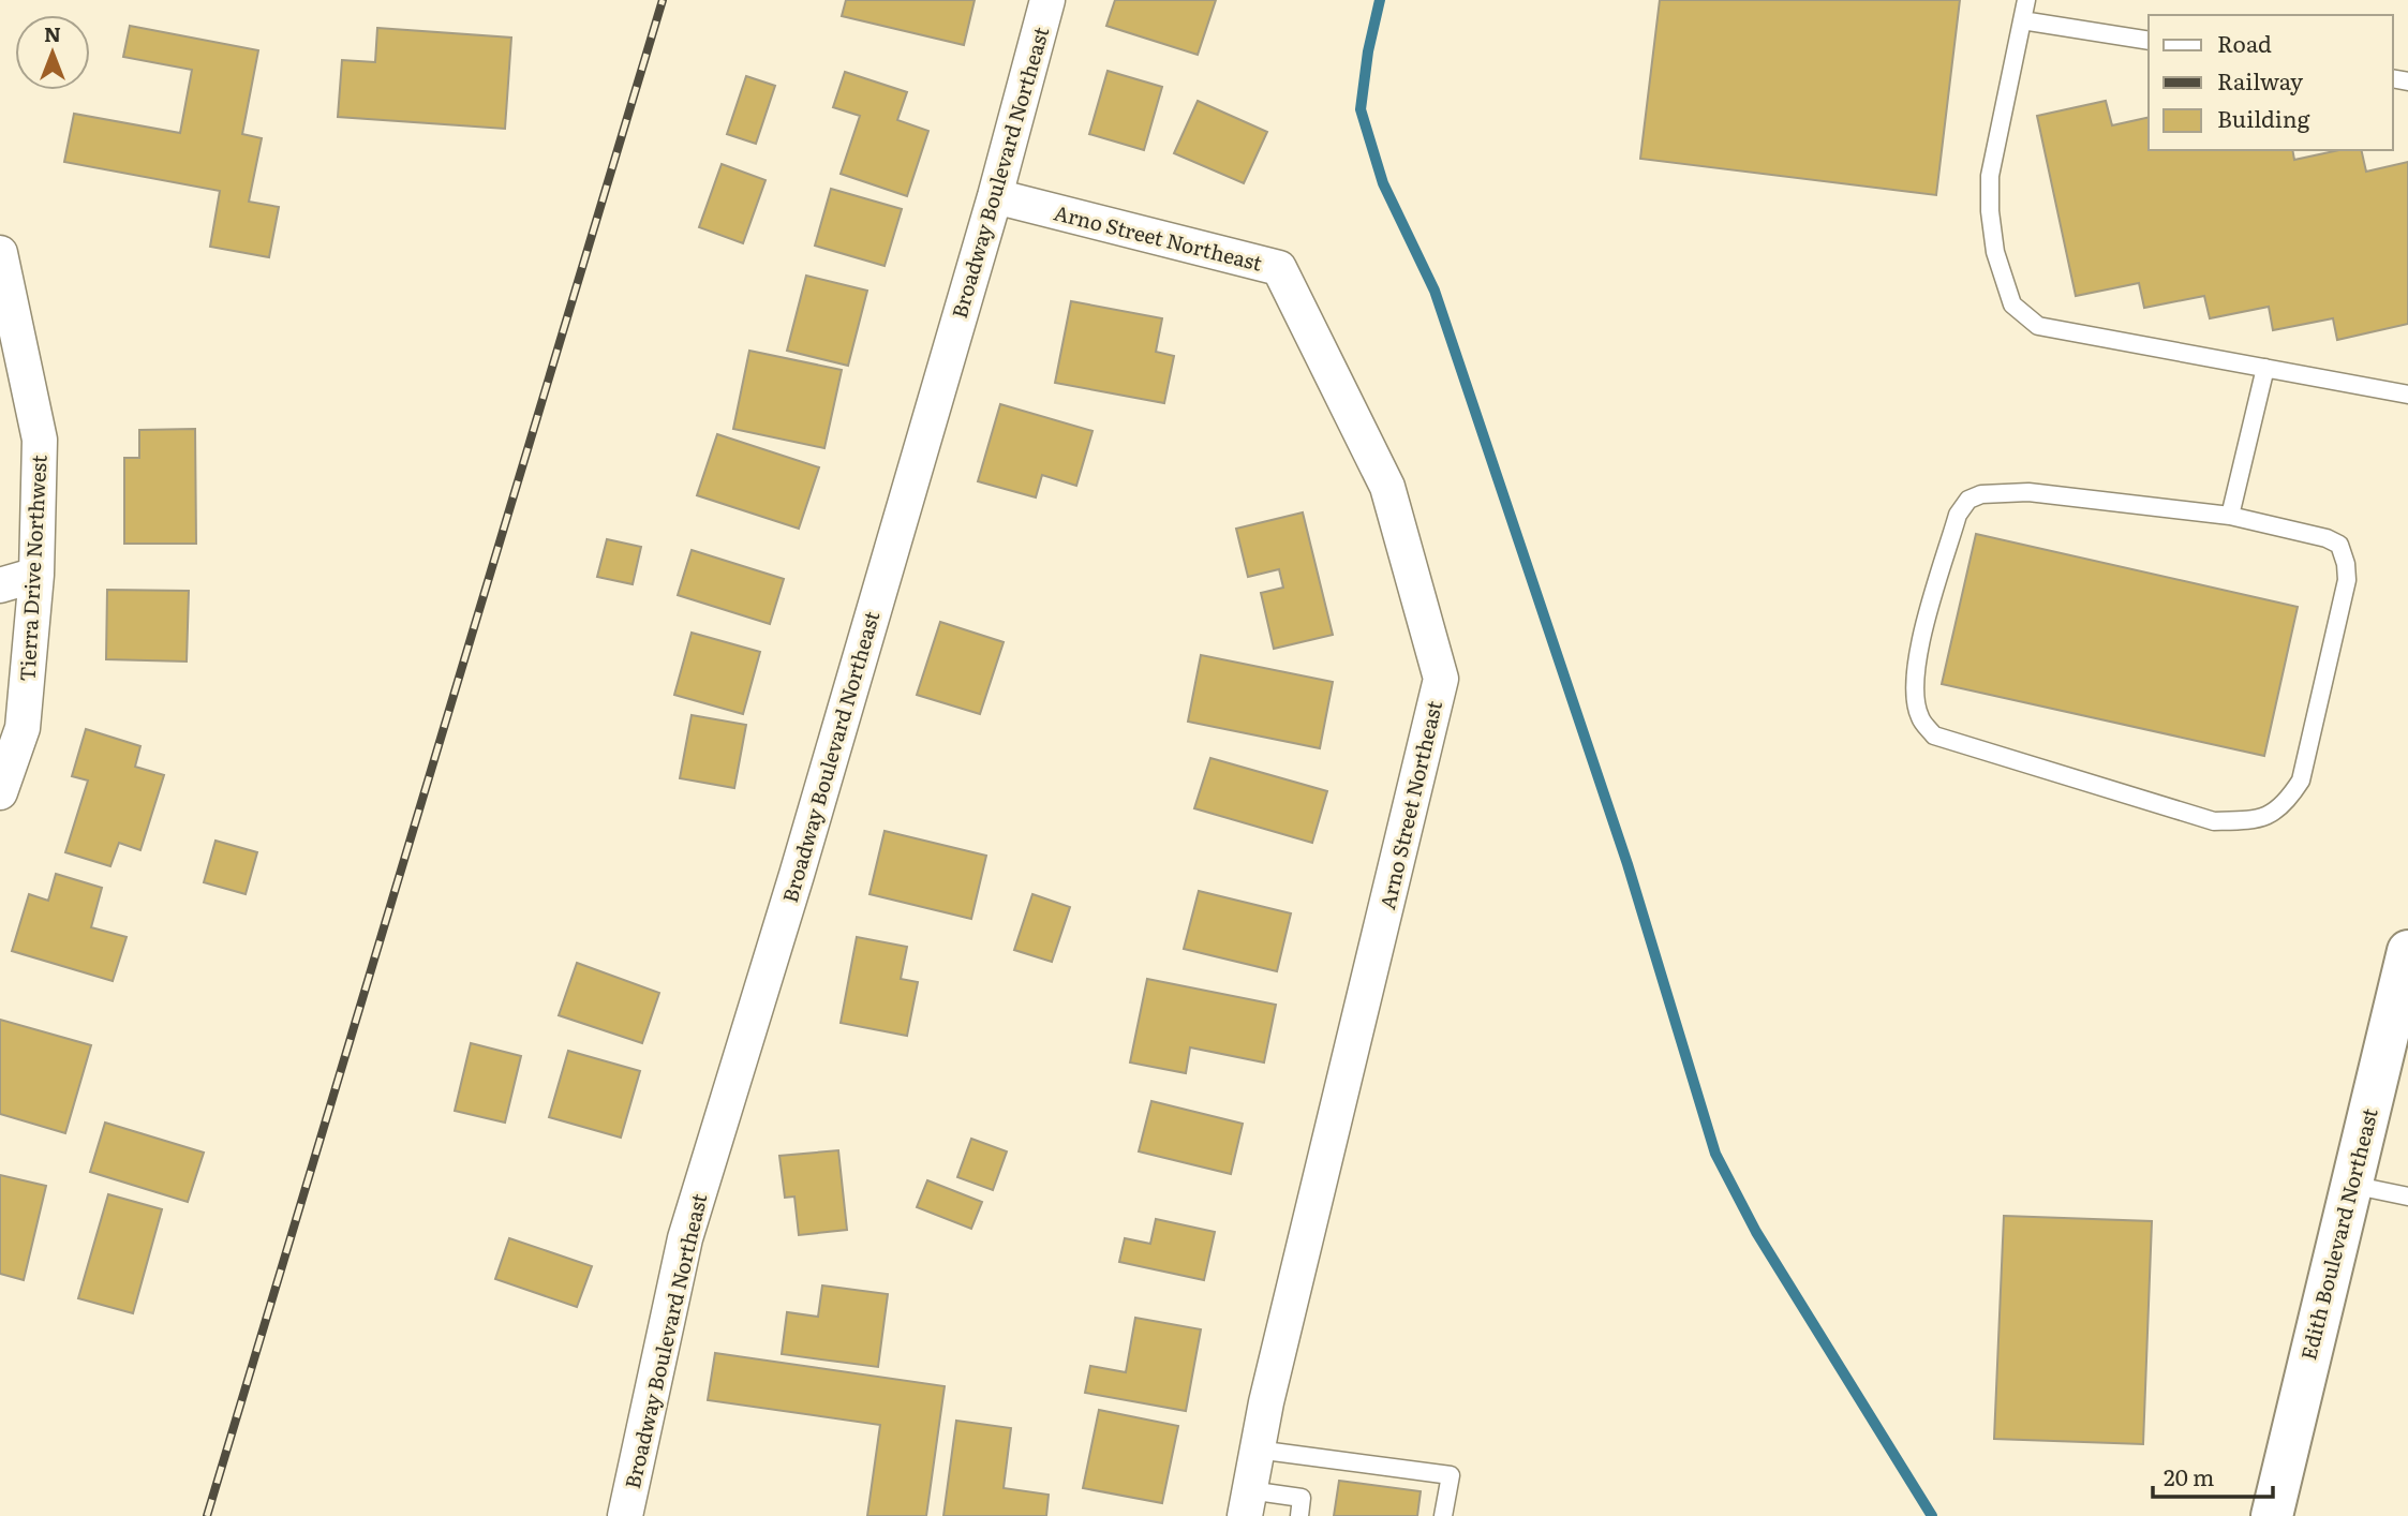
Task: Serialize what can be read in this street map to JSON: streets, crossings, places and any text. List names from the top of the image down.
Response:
{
  "streets": {
    "street": [
      "Broadway Boulevard Northeast",
      "Arno Street Northeast",
      "Tierra Drive Northwest",
      "Edith Boulevard Northeast"
    ]
  },
  "crossings": [
    ["Broadway Boulevard Northeast", "Arno Street Northeast"]
  ],
  "legend": ["Road", "Railway", "Building"],
  "scale_bar": "20 m",
  "north": "top"
}
